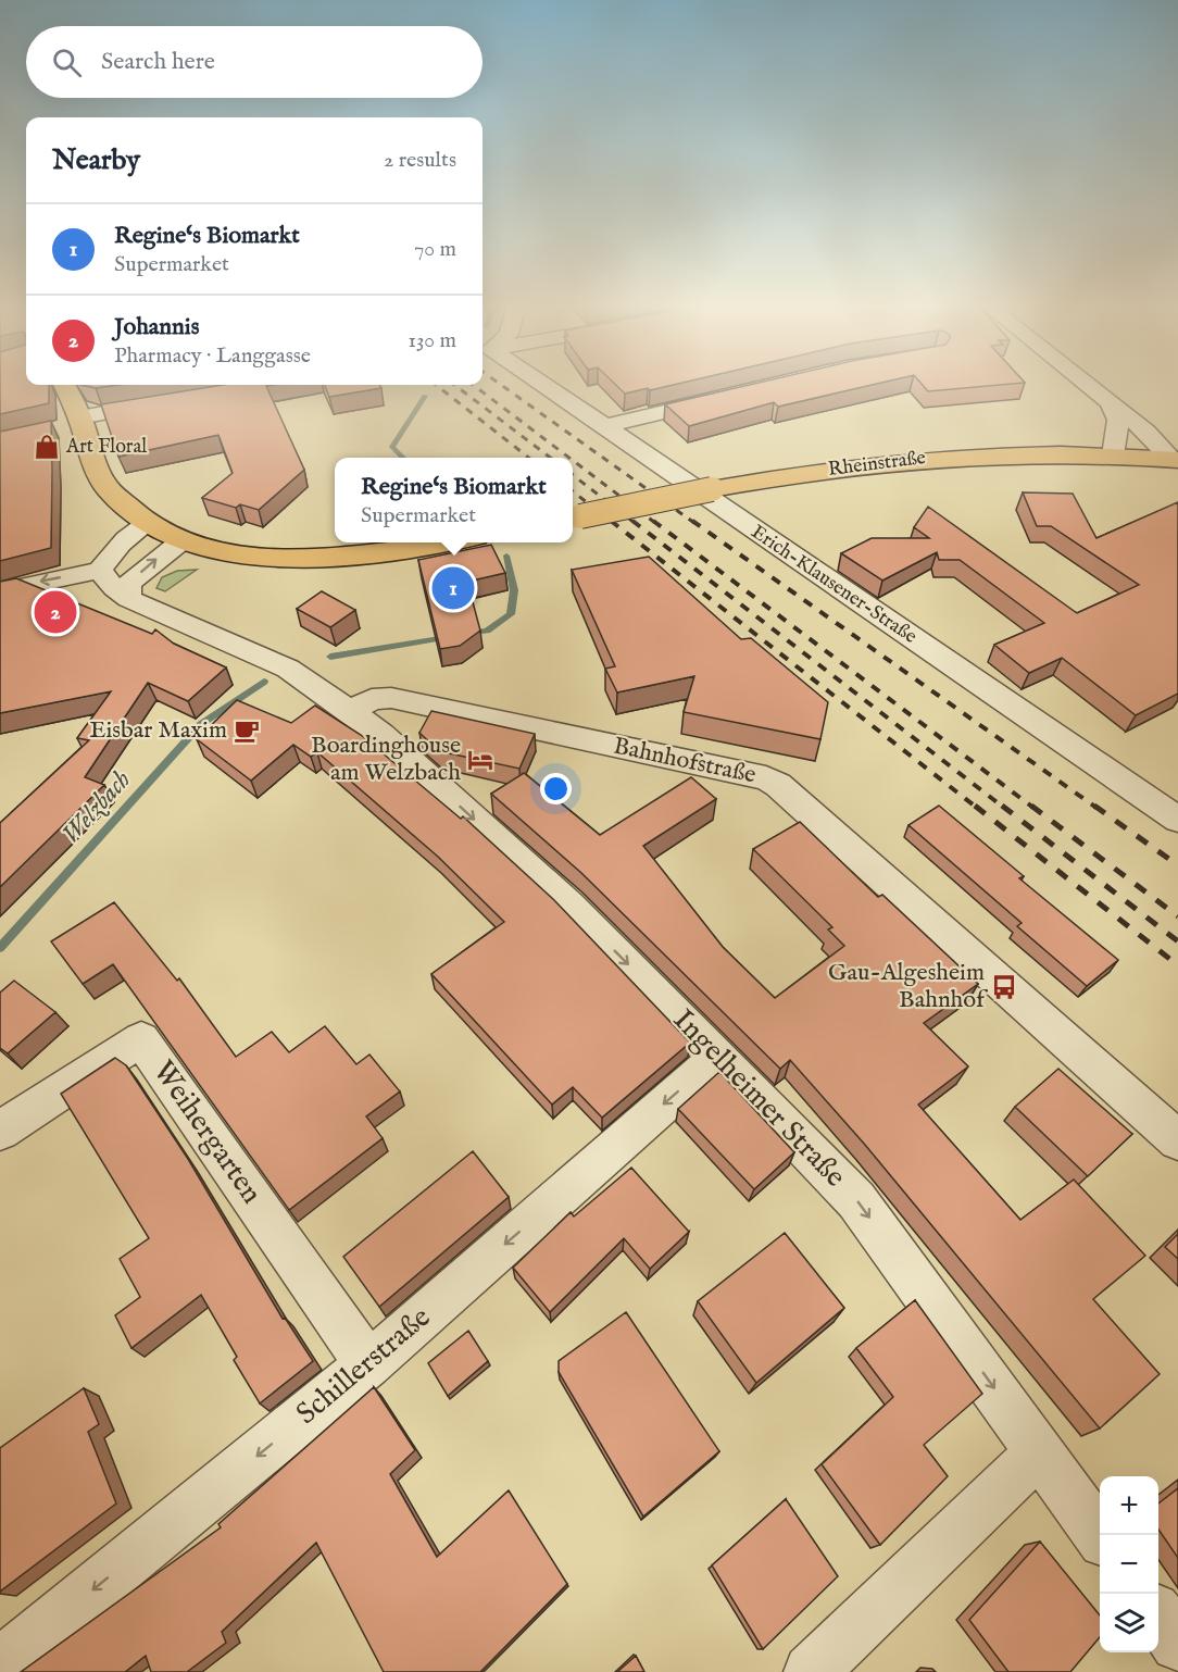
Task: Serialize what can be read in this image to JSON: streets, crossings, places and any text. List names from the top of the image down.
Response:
{
  "streets": {
    "main road": ["Rheinstraße"],
    "street": [
      "Erich-Klausener-Straße",
      "Bahnhofstraße",
      "Ingelheimer Straße",
      "Weihergarten",
      "Schillerstraße"
    ]
  },
  "crossings": [
    ["Bahnhofstraße", "Ingelheimer Straße"],
    ["Ingelheimer Straße", "Schillerstraße"],
    ["Weihergarten", "Schillerstraße"]
  ],
  "one_way": ["Ingelheimer Straße", "Schillerstraße"],
  "water": ["Welzbach"],
  "places": {
    "shop": ["Art Floral"],
    "cafe": ["Eisbar Maxim"],
    "hotel": ["Boardinghouse am Welzbach"],
    "bus stop": ["Gau-Algesheim Bahnhof"]
  },
  "page": {
    "search": "Search here",
    "heading": ["Nearby", "2 results"],
    "list": [
      {
        "mark": "1",
        "name": "Regine‘s Biomarkt",
        "note": "Supermarket",
        "value": "70 m"
      },
      {
        "mark": "2",
        "name": "Johannis",
        "note": "Pharmacy · Langgasse",
        "value": "130 m"
      }
    ],
    "popup": ["Regine‘s Biomarkt", "Supermarket"],
    "pins": ["1", "2"],
    "map_buttons": ["+", "−"]
  }
}
